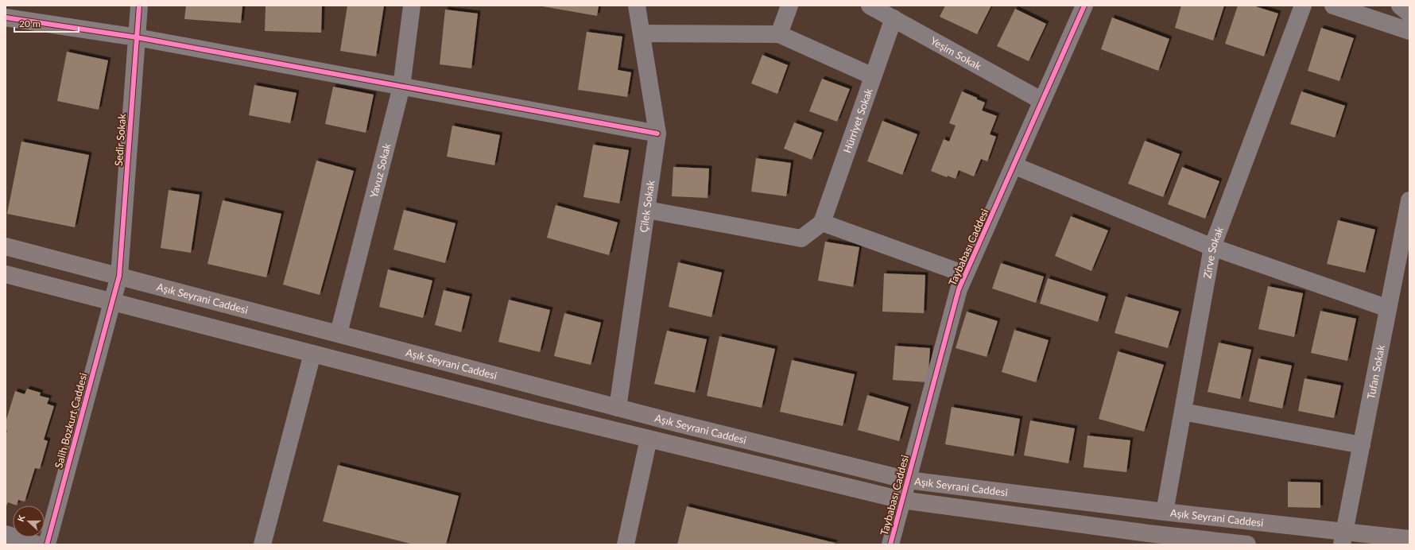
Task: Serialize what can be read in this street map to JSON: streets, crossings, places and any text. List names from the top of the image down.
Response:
{
  "streets": {
    "main road": ["Aşık Seyrani Caddesi"],
    "street": [
      "Yeşim Sokak",
      "Hürriyet Sokak",
      "Sedir Sokak",
      "Yavuz Sokak",
      "Çilek Sokak",
      "Taybabası Caddesi",
      "Zirve Sokak",
      "Tufan Sokak",
      "Salih Bozkurt Caddesi"
    ]
  },
  "crossings": [
    ["Yeşim Sokak", "Hürriyet Sokak"],
    ["Yeşim Sokak", "Taybabası Caddesi"],
    ["Sedir Sokak", "Aşık Seyrani Caddesi"],
    ["Sedir Sokak", "Salih Bozkurt Caddesi"],
    ["Yavuz Sokak", "Aşık Seyrani Caddesi"],
    ["Çilek Sokak", "Aşık Seyrani Caddesi"],
    ["Taybabası Caddesi", "Aşık Seyrani Caddesi"],
    ["Zirve Sokak", "Aşık Seyrani Caddesi"],
    ["Aşık Seyrani Caddesi", "Tufan Sokak"]
  ],
  "scale_bar": "20 m",
  "north": "left"
}
